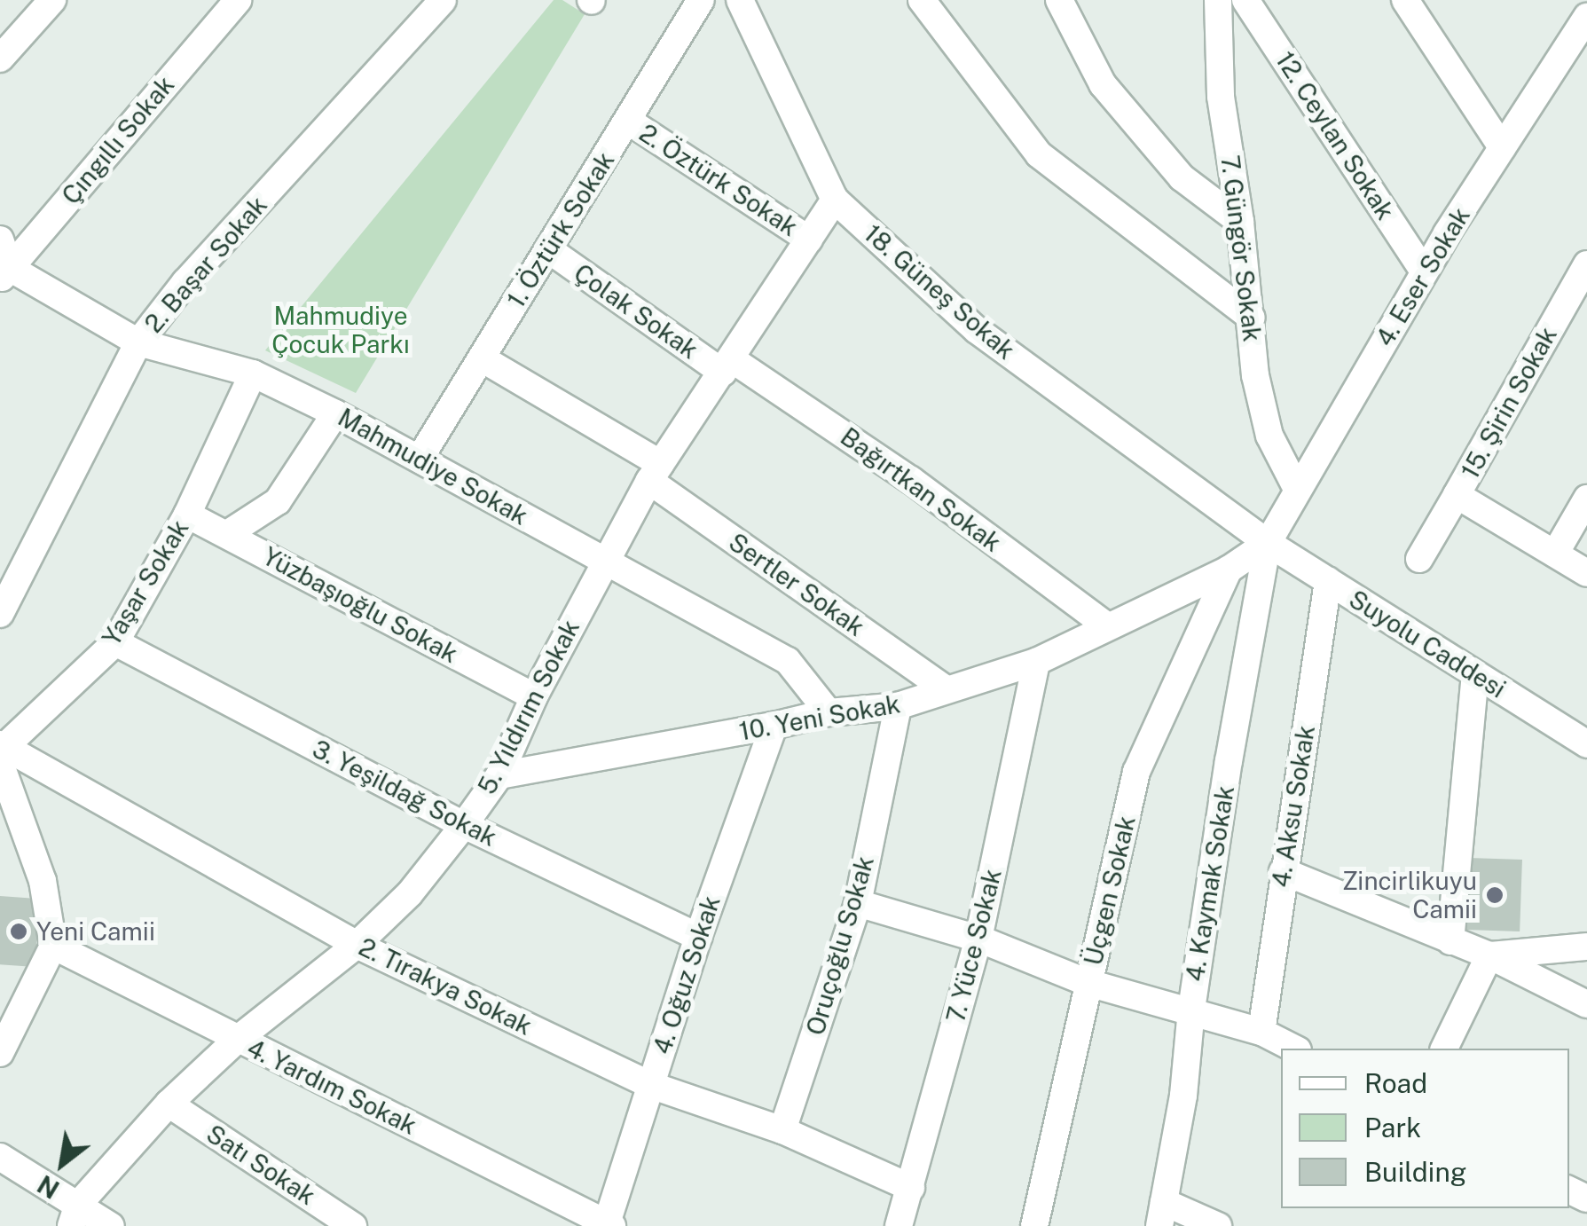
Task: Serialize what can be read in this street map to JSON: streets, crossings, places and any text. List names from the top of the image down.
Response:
{
  "streets": {
    "street": [
      "12. Ceylan Sokak",
      "Çıngıllı Sokak",
      "2. Öztürk Sokak",
      "1. Öztürk Sokak",
      "7. Güngör Sokak",
      "2. Başar Sokak",
      "4. Eser Sokak",
      "18. Güneş Sokak",
      "Çolak Sokak",
      "15. Şirin Sokak",
      "Mahmudiye Sokak",
      "Bağırtkan Sokak",
      "Yaşar Sokak",
      "Sertler Sokak",
      "Yüzbaşıoğlu Sokak",
      "Suyolu Caddesi",
      "5. Yıldırım Sokak",
      "10. Yeni Sokak",
      "3. Yeşildağ Sokak",
      "4. Aksu Sokak",
      "4. Kaymak Sokak",
      "Üçgen Sokak",
      "Oruçoğlu Sokak",
      "7. Yüce Sokak",
      "4. Oğuz Sokak",
      "2. Tırakya Sokak",
      "4. Yardım Sokak",
      "Satı Sokak"
    ]
  },
  "crossings": [
    ["12. Ceylan Sokak", "4. Eser Sokak"],
    ["Çıngıllı Sokak", "Mahmudiye Sokak"],
    ["2. Öztürk Sokak", "1. Öztürk Sokak"],
    ["2. Öztürk Sokak", "5. Yıldırım Sokak"],
    ["1. Öztürk Sokak", "Çolak Sokak"],
    ["1. Öztürk Sokak", "Mahmudiye Sokak"],
    ["1. Öztürk Sokak", "Sertler Sokak"],
    ["7. Güngör Sokak", "4. Eser Sokak"],
    ["2. Başar Sokak", "Mahmudiye Sokak"],
    ["4. Eser Sokak", "18. Güneş Sokak"],
    ["4. Eser Sokak", "Suyolu Caddesi"],
    ["4. Eser Sokak", "10. Yeni Sokak"],
    ["4. Eser Sokak", "4. Kaymak Sokak"],
    ["18. Güneş Sokak", "Suyolu Caddesi"],
    ["18. Güneş Sokak", "5. Yıldırım Sokak"],
    ["18. Güneş Sokak", "10. Yeni Sokak"],
    ["18. Güneş Sokak", "4. Kaymak Sokak"],
    ["Çolak Sokak", "Bağırtkan Sokak"],
    ["Çolak Sokak", "5. Yıldırım Sokak"],
    ["Mahmudiye Sokak", "Yaşar Sokak"],
    ["Mahmudiye Sokak", "5. Yıldırım Sokak"],
    ["Mahmudiye Sokak", "10. Yeni Sokak"],
    ["Bağırtkan Sokak", "5. Yıldırım Sokak"],
    ["Bağırtkan Sokak", "10. Yeni Sokak"],
    ["Yaşar Sokak", "Yüzbaşıoğlu Sokak"],
    ["Yaşar Sokak", "3. Yeşildağ Sokak"],
    ["Yaşar Sokak", "2. Tırakya Sokak"],
    ["Sertler Sokak", "5. Yıldırım Sokak"],
    ["Sertler Sokak", "10. Yeni Sokak"],
    ["Yüzbaşıoğlu Sokak", "5. Yıldırım Sokak"],
    ["Suyolu Caddesi", "10. Yeni Sokak"],
    ["Suyolu Caddesi", "4. Aksu Sokak"],
    ["Suyolu Caddesi", "4. Kaymak Sokak"],
    ["5. Yıldırım Sokak", "10. Yeni Sokak"],
    ["5. Yıldırım Sokak", "3. Yeşildağ Sokak"],
    ["5. Yıldırım Sokak", "2. Tırakya Sokak"],
    ["5. Yıldırım Sokak", "4. Yardım Sokak"],
    ["5. Yıldırım Sokak", "Satı Sokak"],
    ["10. Yeni Sokak", "4. Kaymak Sokak"],
    ["10. Yeni Sokak", "Üçgen Sokak"],
    ["10. Yeni Sokak", "Oruçoğlu Sokak"],
    ["10. Yeni Sokak", "7. Yüce Sokak"],
    ["10. Yeni Sokak", "4. Oğuz Sokak"],
    ["3. Yeşildağ Sokak", "4. Oğuz Sokak"],
    ["Oruçoğlu Sokak", "2. Tırakya Sokak"],
    ["7. Yüce Sokak", "2. Tırakya Sokak"],
    ["4. Oğuz Sokak", "2. Tırakya Sokak"],
    ["4. Oğuz Sokak", "4. Yardım Sokak"]
  ],
  "parks": ["Mahmudiye Çocuk Parkı"],
  "places": ["Zincirlikuyu Camii", "Yeni Camii"],
  "legend": ["Road", "Park", "Building"],
  "north": "bottom left"
}
